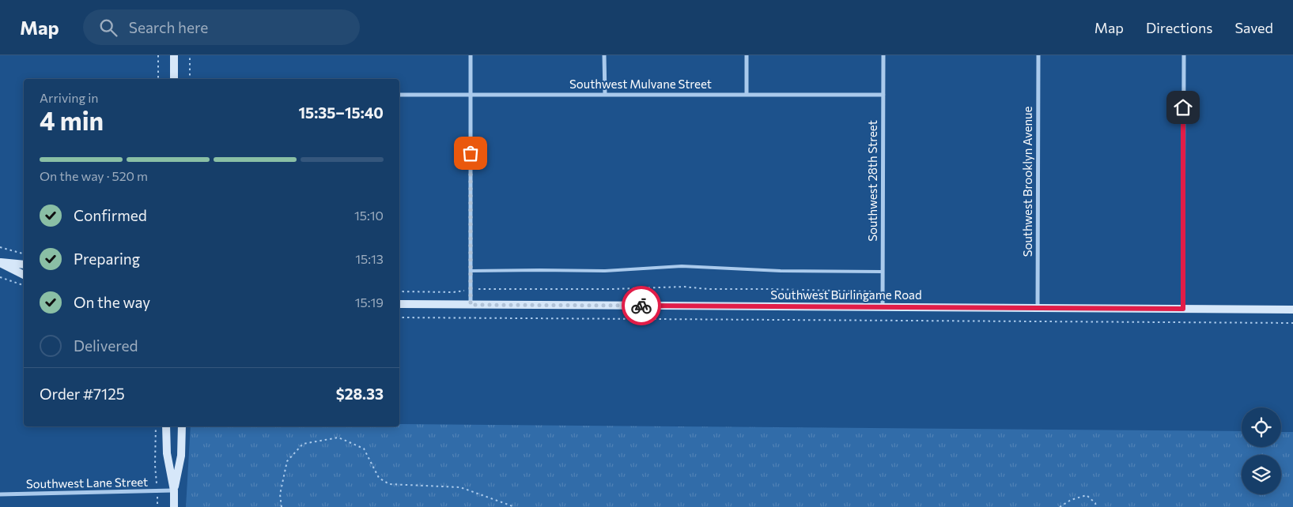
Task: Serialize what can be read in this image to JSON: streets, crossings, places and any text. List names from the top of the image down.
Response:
{
  "streets": {
    "main road": ["Southwest Burlingame Road"],
    "street": [
      "Southwest Mulvane Street",
      "Southwest 28th Street",
      "Southwest Brooklyn Avenue",
      "Southwest Lane Street"
    ]
  },
  "crossings": [
    ["Southwest Mulvane Street", "Southwest 28th Street"],
    ["Southwest 28th Street", "Southwest Burlingame Road"],
    ["Southwest Brooklyn Avenue", "Southwest Burlingame Road"]
  ],
  "page": {
    "header": "Map",
    "search": "Search here",
    "nav": ["Map", "Directions", "Saved"],
    "heading": ["4 min", "Arriving in", "15:35–15:40"],
    "panel": ["Order #7125", "$28.33"],
    "bar": "On the way · 520 m",
    "list": [
      ["Confirmed", "15:10"],
      ["Preparing", "15:13"],
      ["On the way", "15:19"],
      "Delivered"
    ]
  }
}
